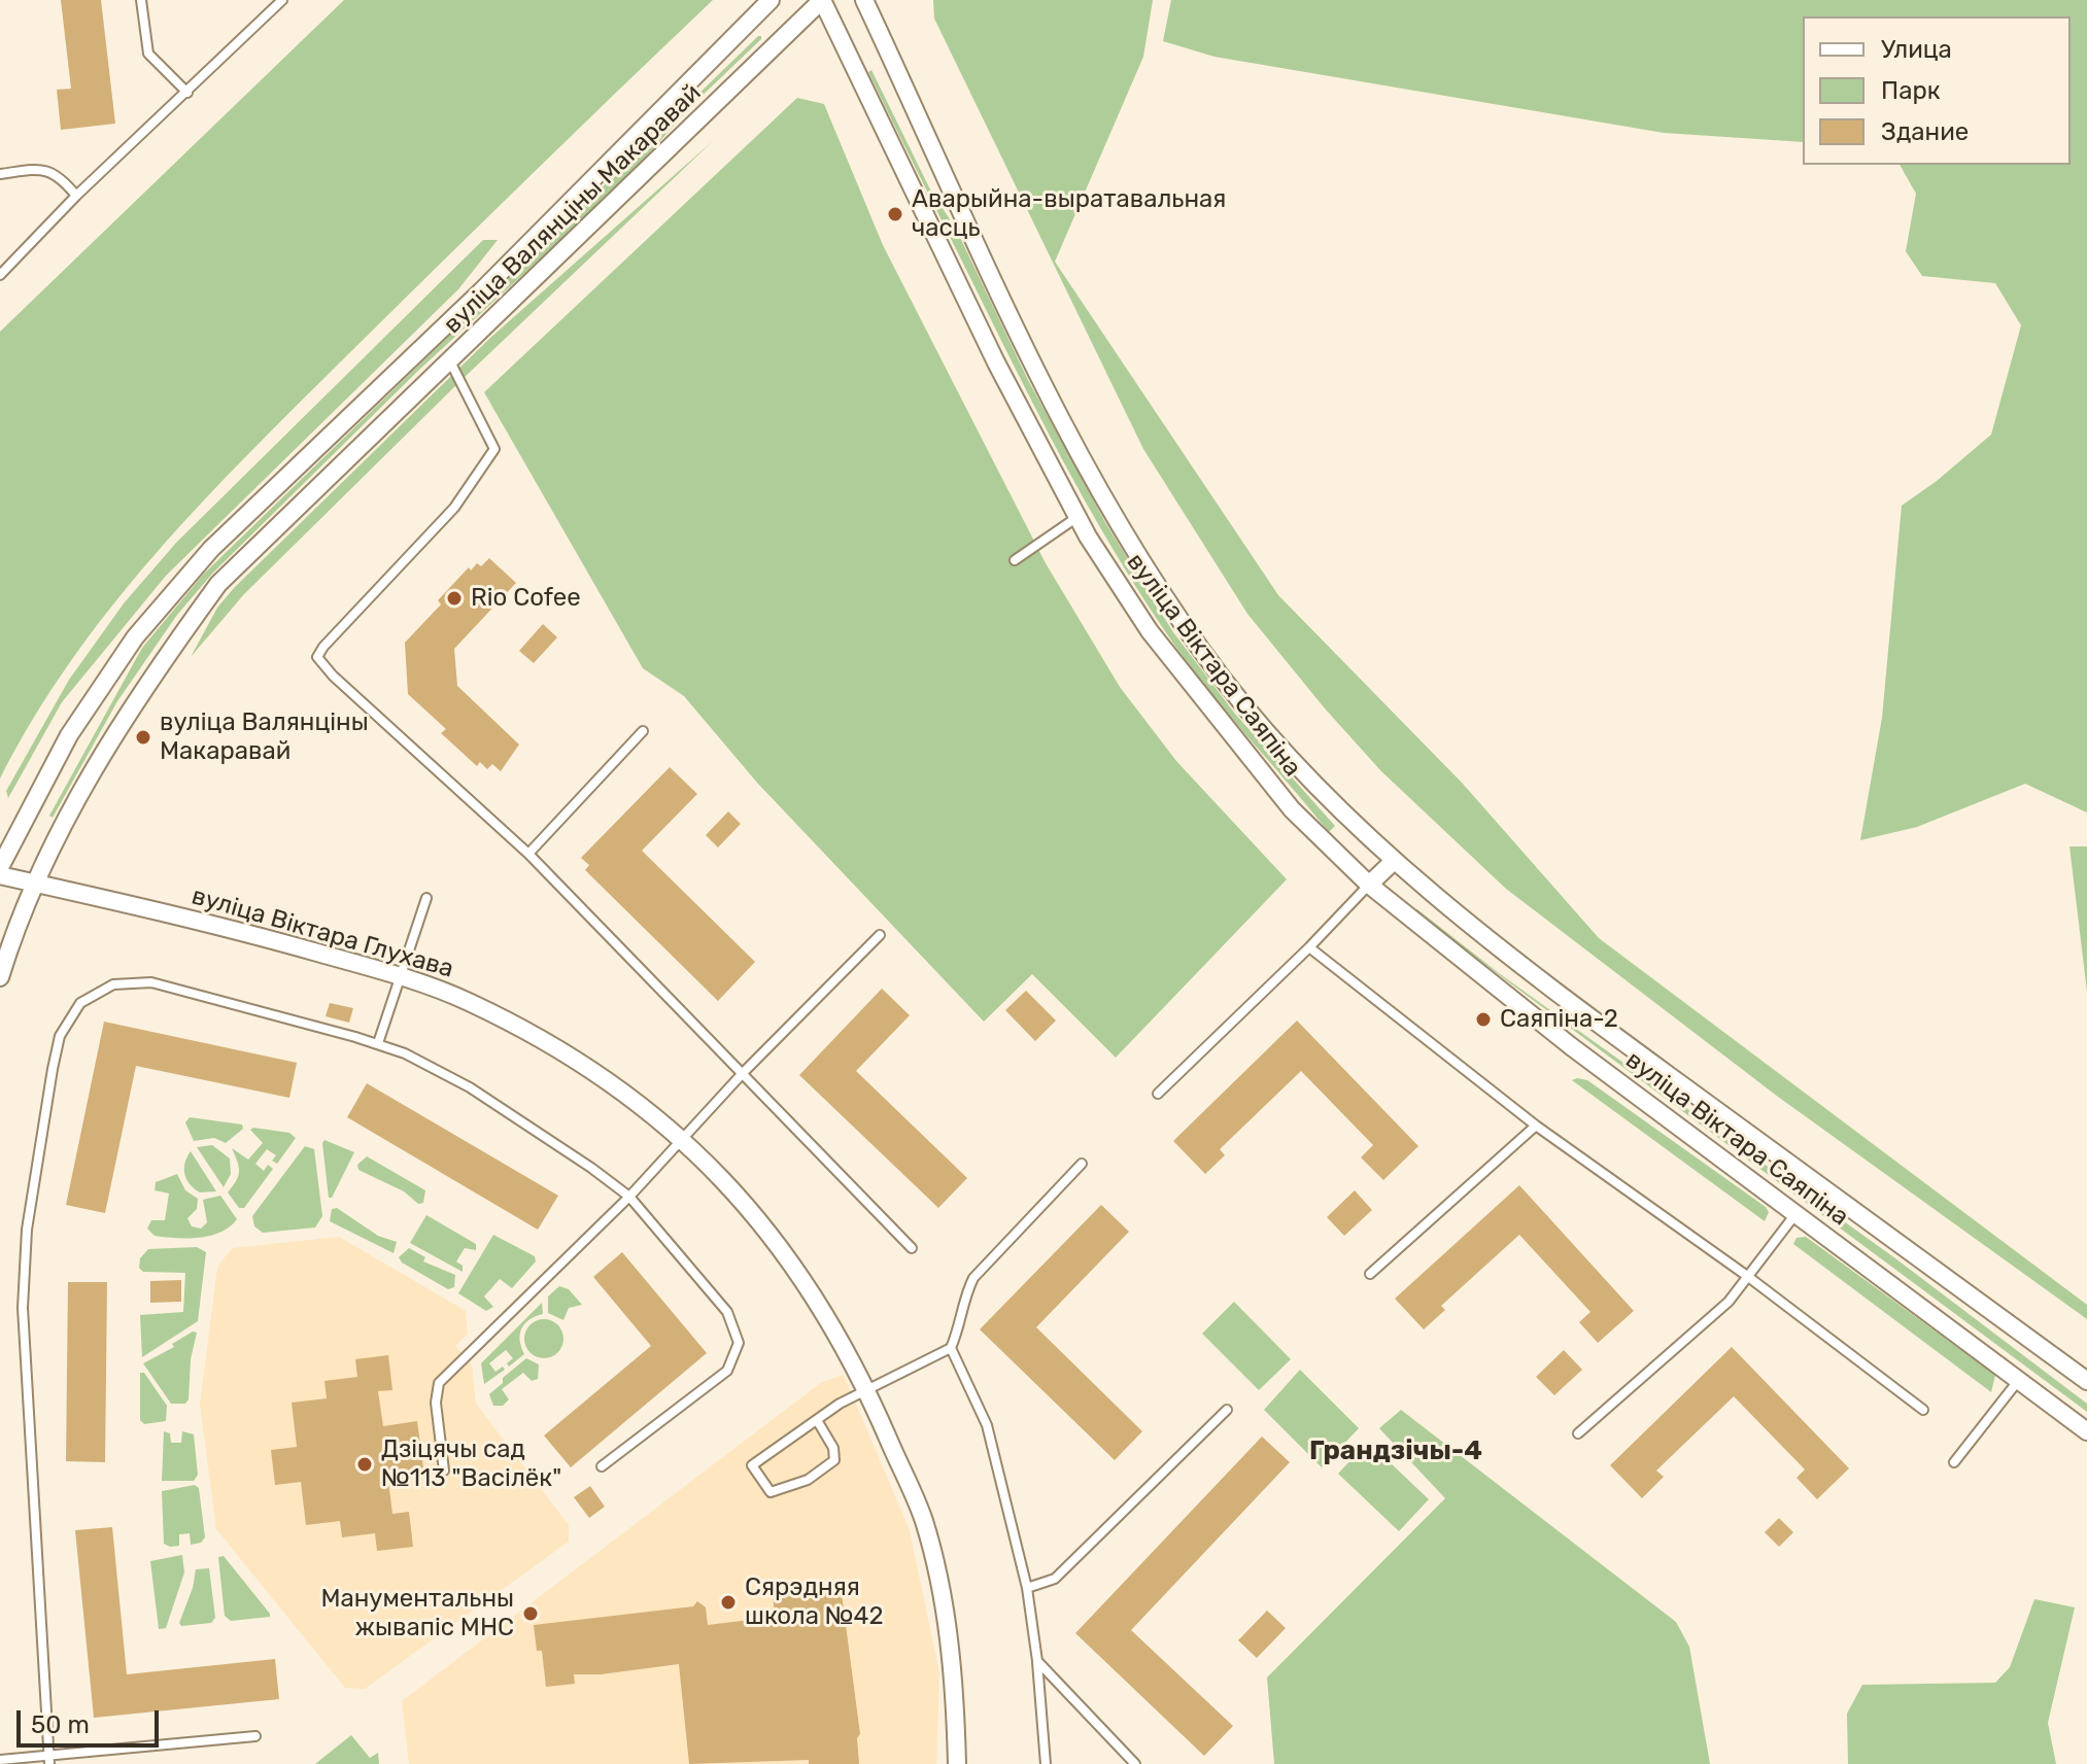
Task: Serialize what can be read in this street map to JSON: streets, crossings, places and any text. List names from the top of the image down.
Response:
{
  "streets": {
    "street": ["вуліца Валянціны Макаравай", "вуліца Віктара Саяпіна", "вуліца Віктара Глухава"]
  },
  "crossings": [
    ["вуліца Валянціны Макаравай", "вуліца Віктара Саяпіна"],
    ["вуліца Валянціны Макаравай", "вуліца Віктара Глухава"]
  ],
  "districts": ["Грандзічы-4"],
  "places": [
    "Аварыйна-выратавальная часць",
    "Rio Cofee",
    "вуліца Валянціны Макаравай",
    "Саяпіна-2",
    "Дзіцячы сад №113 \"Васілёк\"",
    "Сярэдняя школа №42",
    "Манументальны жывапіс МНС"
  ],
  "legend": ["Улица", "Парк", "Здание"],
  "scale_bar": "50 m"
}
